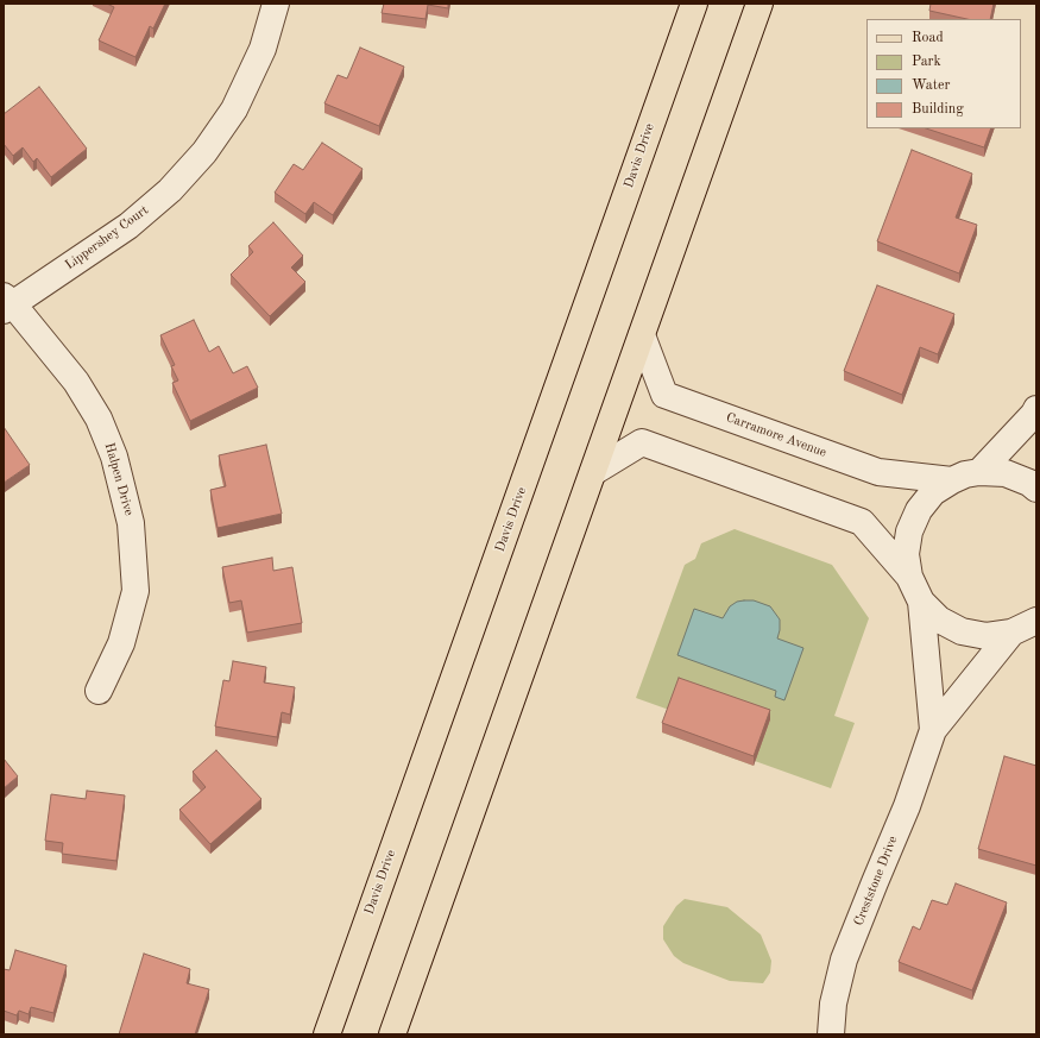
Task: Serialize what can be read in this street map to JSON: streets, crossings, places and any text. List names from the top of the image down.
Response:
{
  "streets": {
    "main road": ["Davis Drive"],
    "street": [
      "Lippershey Court",
      "Carramore Avenue",
      "Halpen Drive",
      "Creststone Drive"
    ]
  },
  "crossings": [
    ["Lippershey Court", "Halpen Drive"],
    ["Carramore Avenue", "Creststone Drive"]
  ],
  "legend": [
    "Road",
    "Park",
    "Water",
    "Building"
  ]
}
